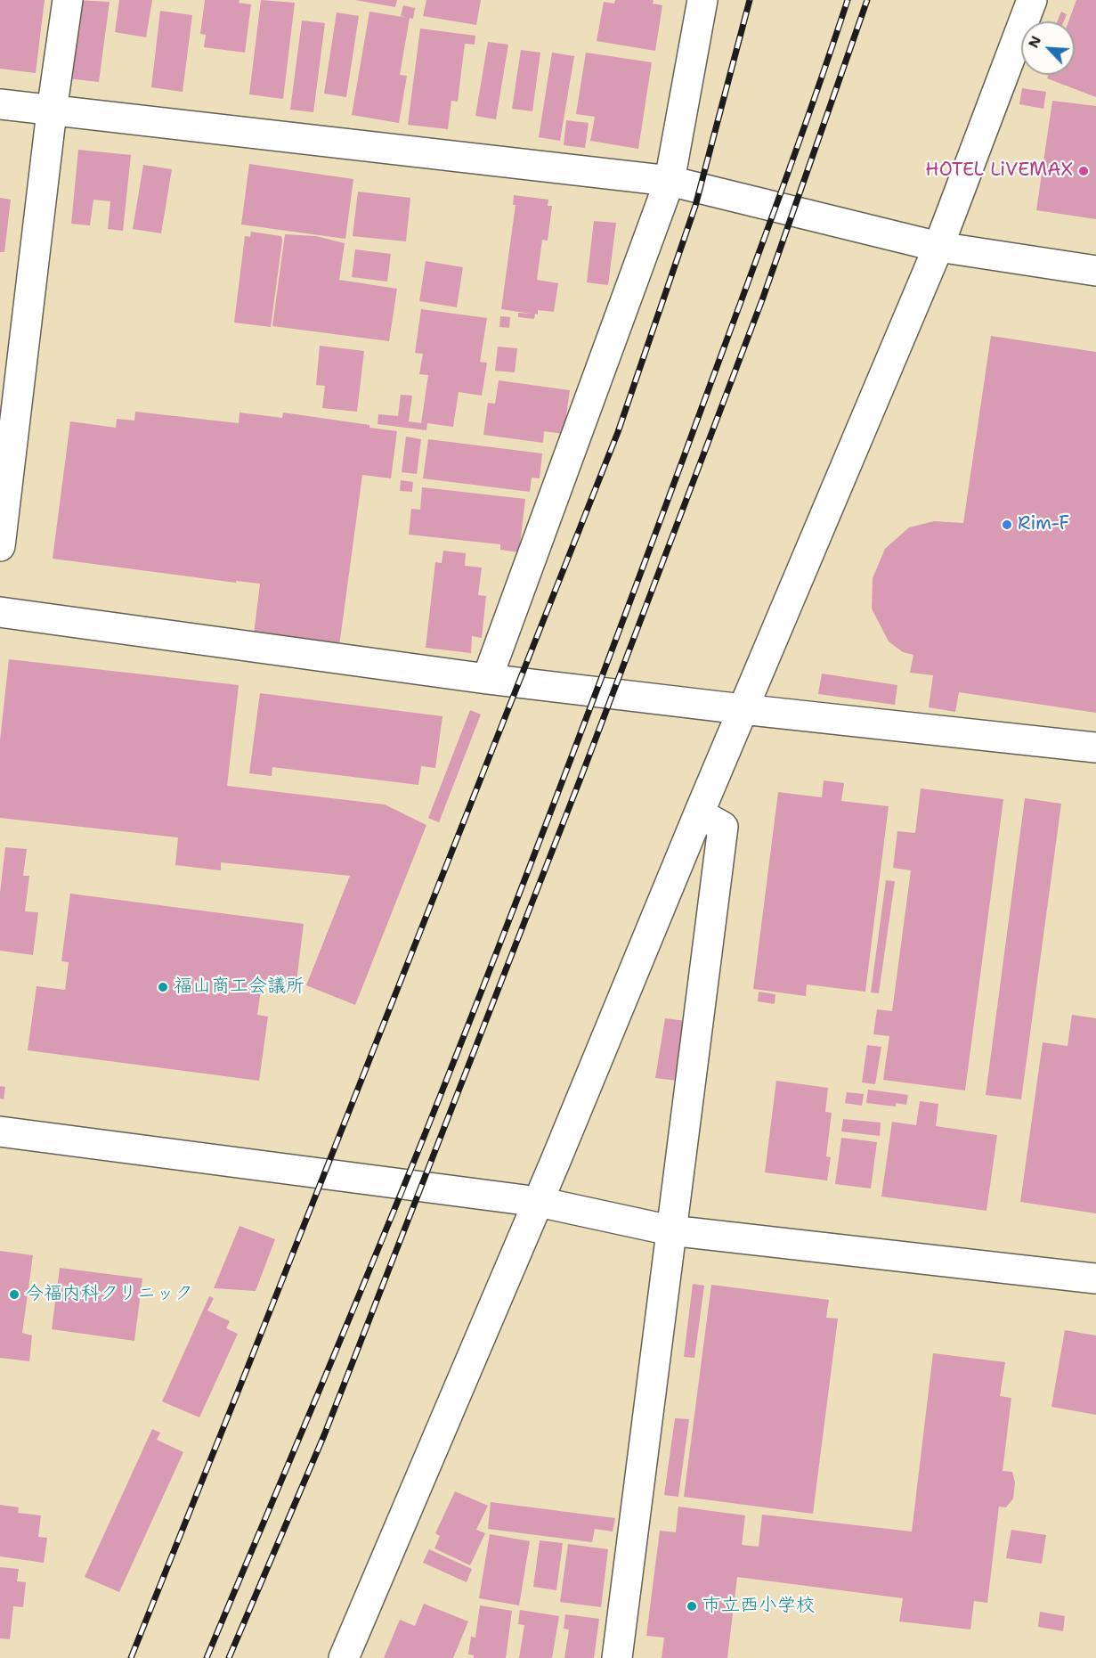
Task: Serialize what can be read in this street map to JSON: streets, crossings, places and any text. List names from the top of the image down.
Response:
{
  "places": [
    "HOTEL LiVEMAX",
    "Rim-F",
    "福山商工会議所",
    "今福内科クリニック",
    "市立西小学校"
  ],
  "north": "top left"
}
